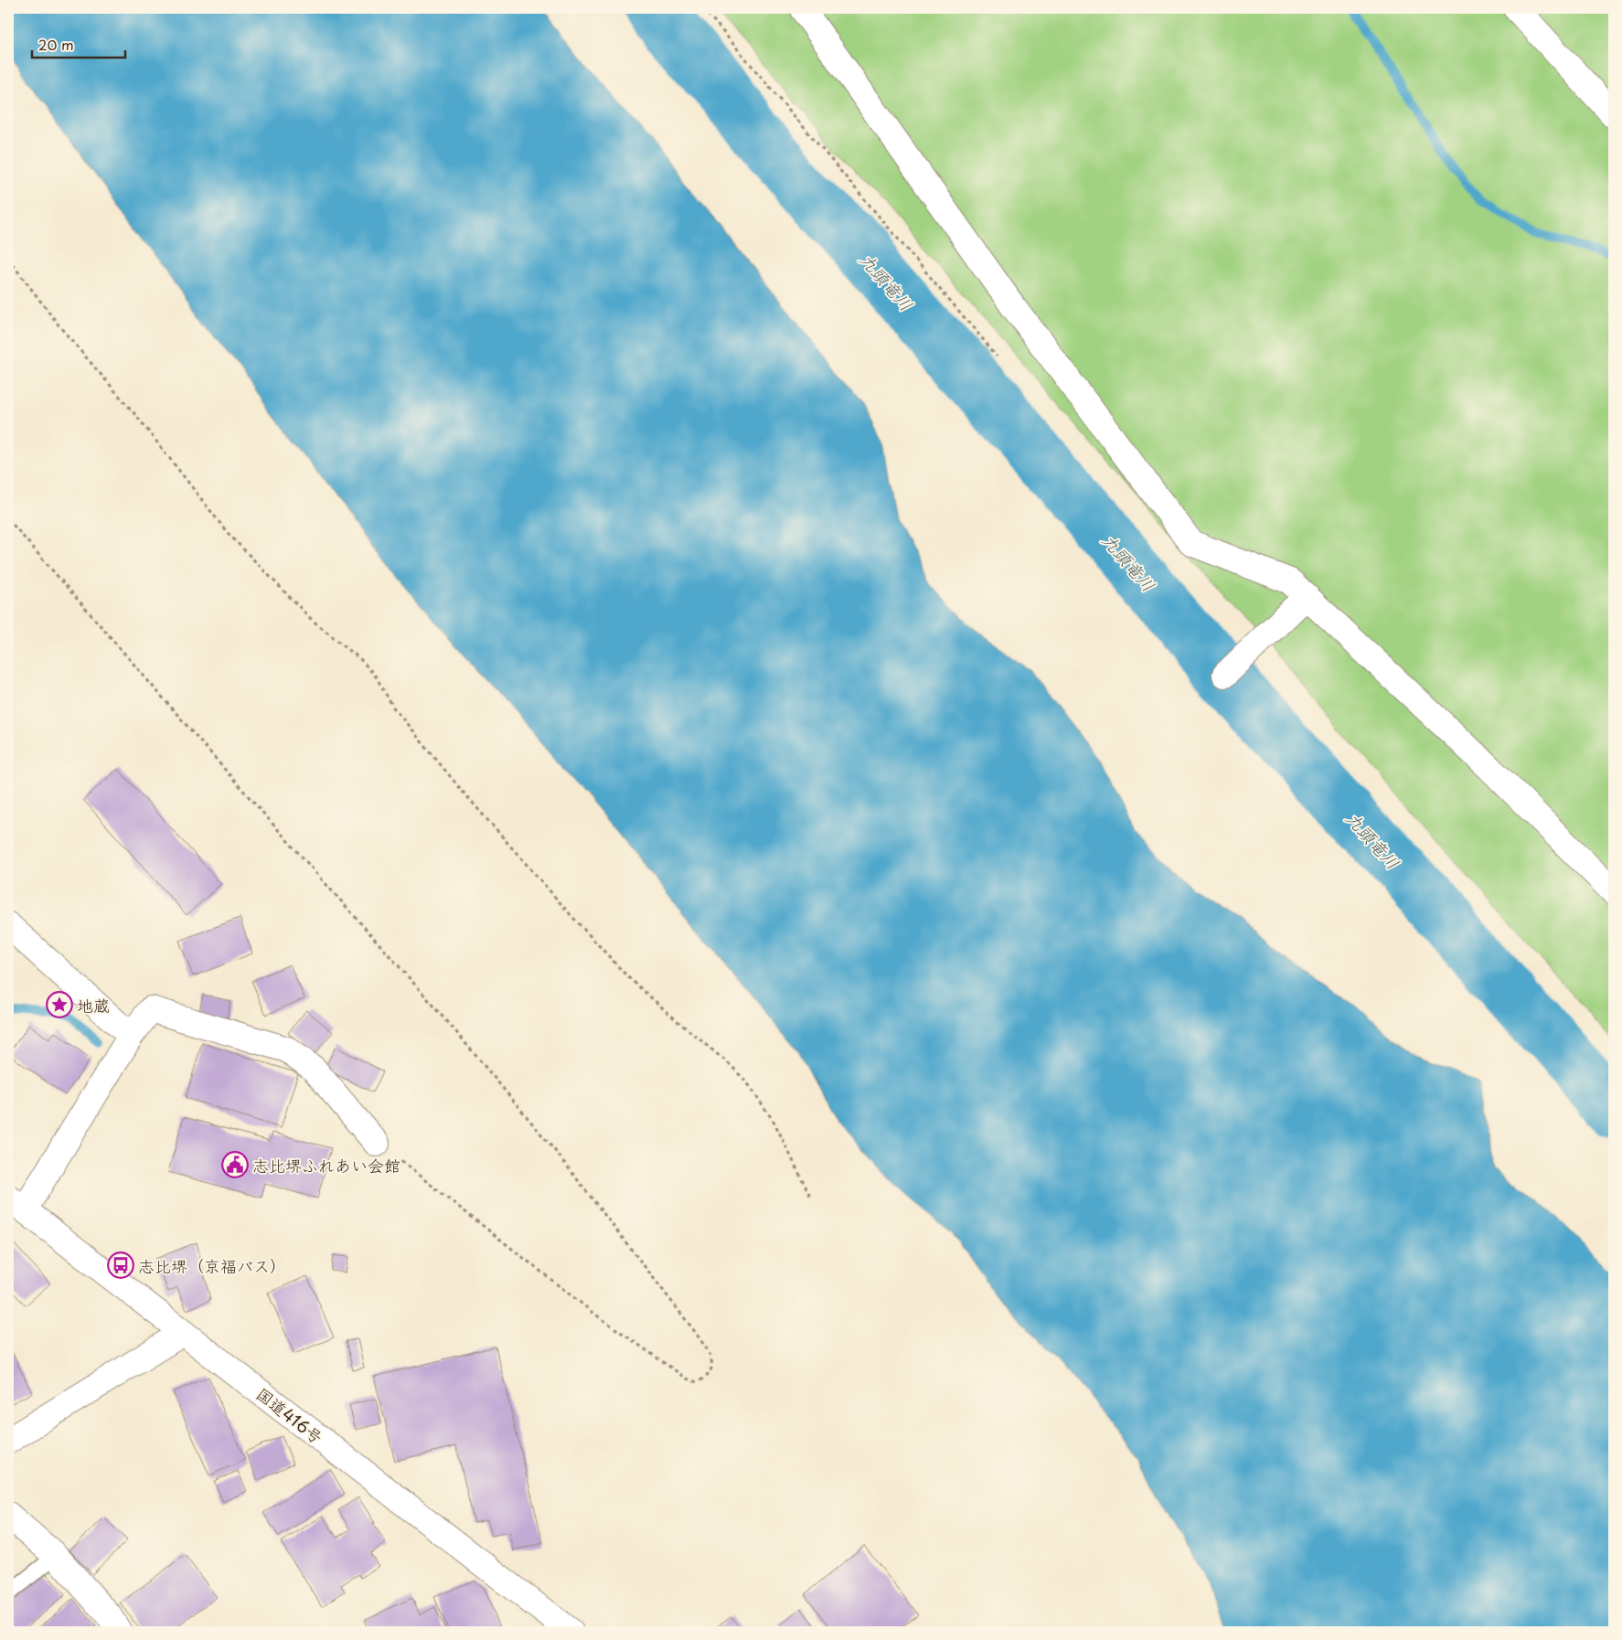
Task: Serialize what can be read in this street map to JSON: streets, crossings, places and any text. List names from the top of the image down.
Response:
{
  "streets": {
    "main road": ["国道416号"]
  },
  "water": ["九頭竜川"],
  "places": {
    "place": ["地蔵"],
    "public building": ["志比堺ふれあい会館"],
    "bus stop": ["志比堺（京福バス）"]
  },
  "scale_bar": "20 m"
}
